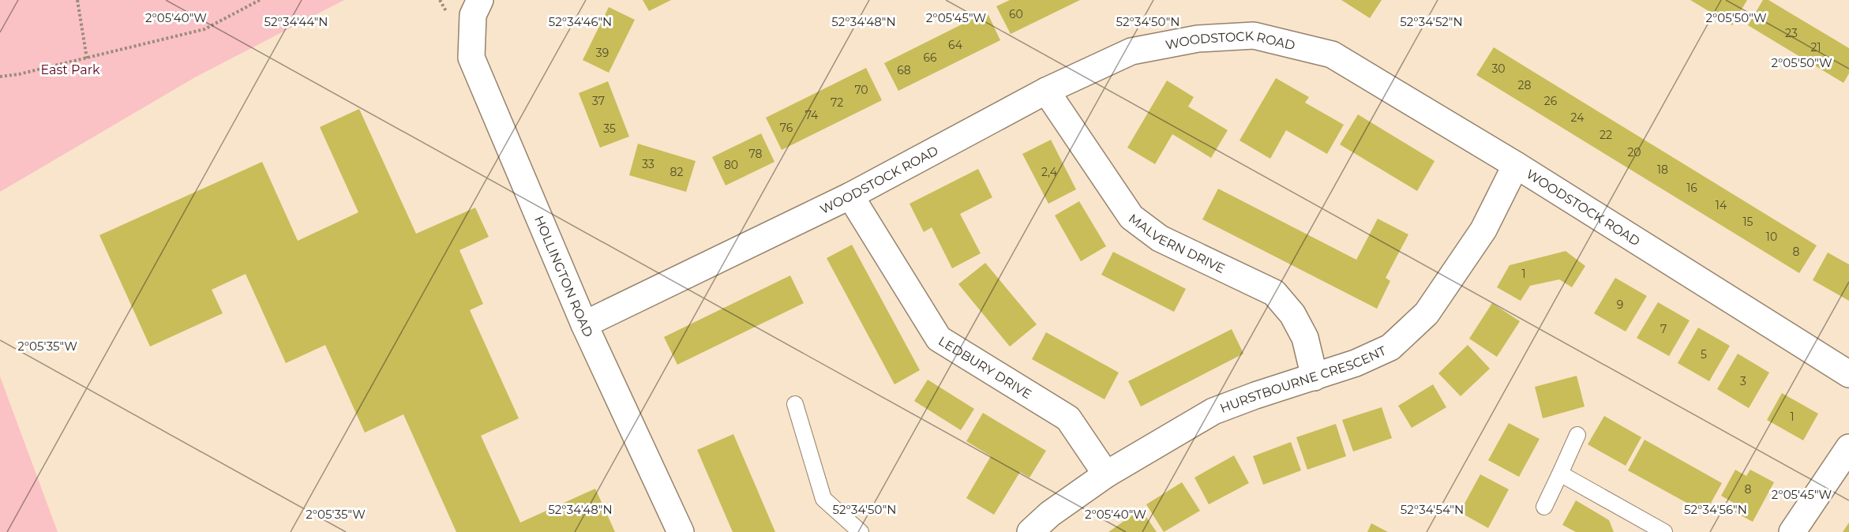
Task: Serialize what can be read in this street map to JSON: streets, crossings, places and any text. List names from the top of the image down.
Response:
{
  "streets": {
    "street": [
      "WOODSTOCK ROAD",
      "MALVERN DRIVE",
      "HOLLINGTON ROAD",
      "LEDBURY DRIVE",
      "HURSTBOURNE CRESCENT"
    ]
  },
  "crossings": [
    ["WOODSTOCK ROAD", "MALVERN DRIVE"],
    ["WOODSTOCK ROAD", "HOLLINGTON ROAD"],
    ["WOODSTOCK ROAD", "LEDBURY DRIVE"],
    ["WOODSTOCK ROAD", "HURSTBOURNE CRESCENT"],
    ["MALVERN DRIVE", "HURSTBOURNE CRESCENT"],
    ["LEDBURY DRIVE", "HURSTBOURNE CRESCENT"]
  ],
  "parks": ["East Park"],
  "house_numbers": [
    "60",
    "23",
    "64",
    "21",
    "39",
    "66",
    "30",
    "68",
    "28",
    "70",
    "37",
    "26",
    "72",
    "74",
    "24",
    "76",
    "35",
    "22",
    "20",
    "78",
    "33",
    "80",
    "18",
    "82",
    "2,4",
    "16",
    "14",
    "15",
    "10",
    "8",
    "1",
    "9",
    "7",
    "5",
    "3",
    "1",
    "8"
  ],
  "coordinates": [
    "2°05'50\"W",
    "2°05'40\"W",
    "2°05'45\"W",
    "52°34'44\"N",
    "52°34'46\"N",
    "52°34'48\"N",
    "52°34'50\"N",
    "52°34'52\"N",
    "2°05'35\"W",
    "52°34'54\"N",
    "52°34'56\"N"
  ]
}
